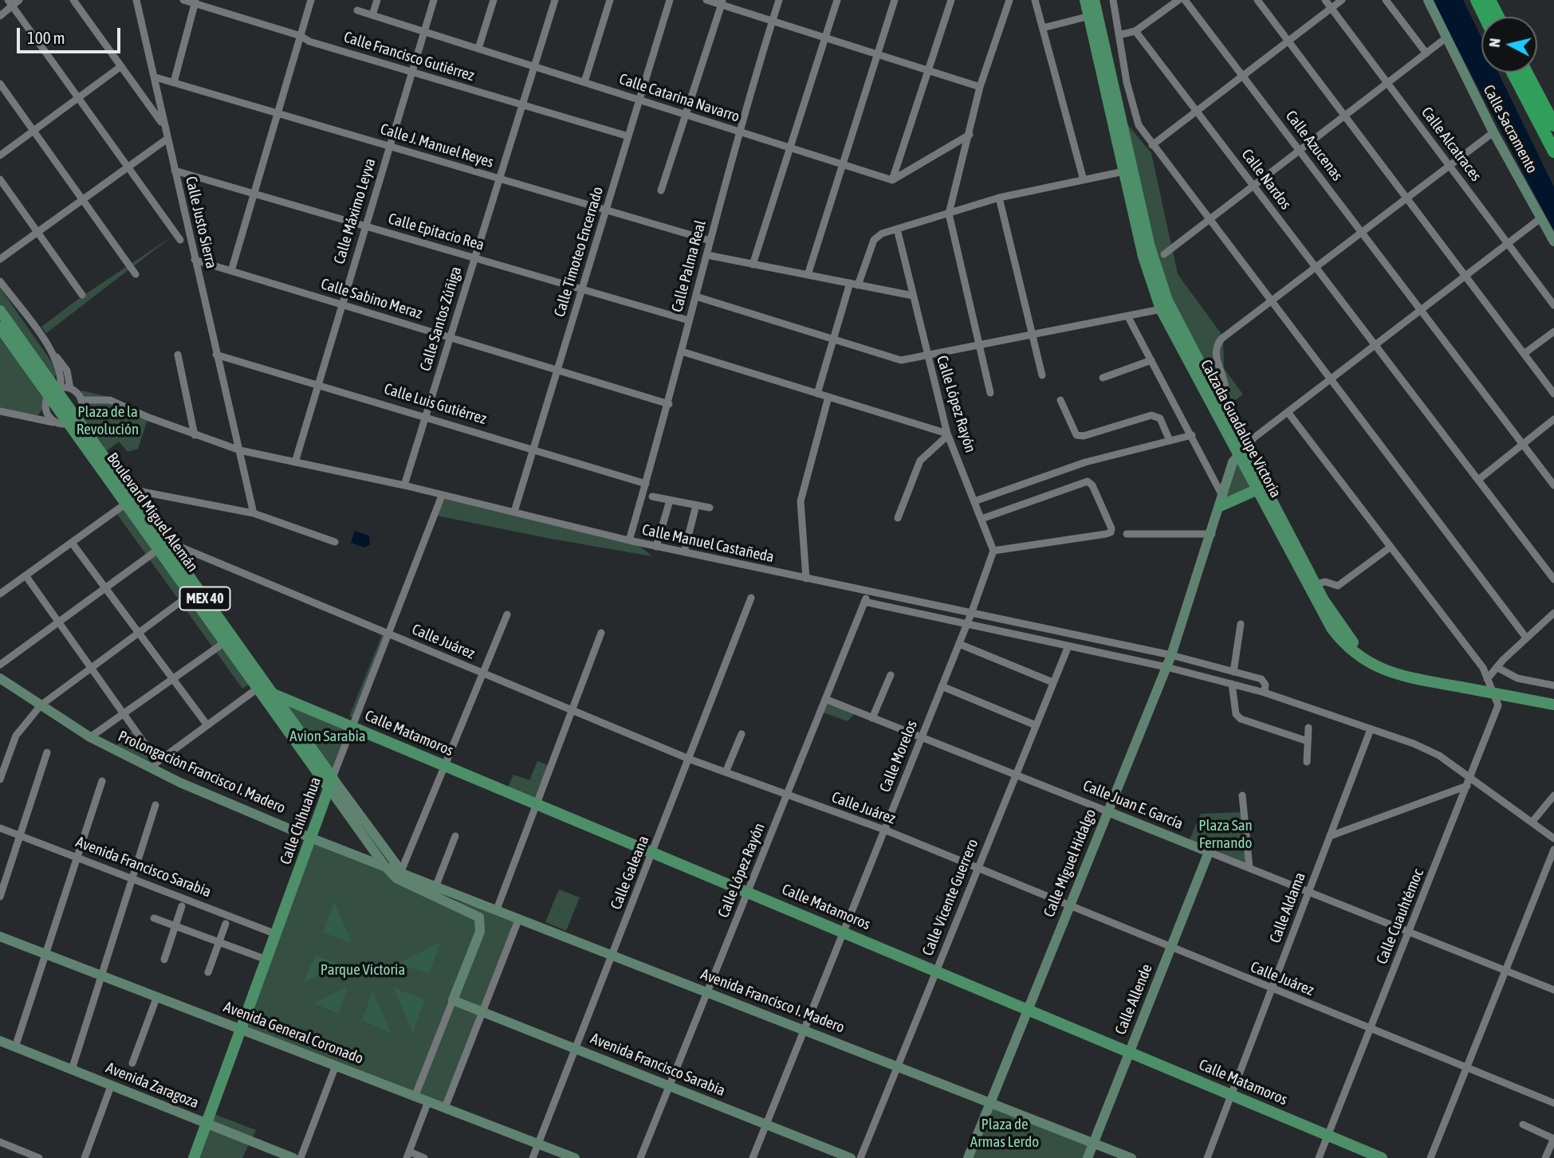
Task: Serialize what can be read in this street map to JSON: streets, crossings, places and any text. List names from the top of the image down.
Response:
{
  "streets": {
    "main road": [
      "Calle Sacramento",
      "Calzada Guadalupe Victoria",
      "Boulevard Miguel Alemán",
      "MEX 40",
      "Calle Matamoros",
      "Prolongación Francisco I. Madero",
      "Calle Juan E. García",
      "Calle Chihuahua",
      "Calle Miguel Hidalgo",
      "Avenida Francisco Sarabia",
      "Calle Allende",
      "Avenida Francisco I. Madero",
      "Avenida General Coronado",
      "Avenida Zaragoza"
    ],
    "street": [
      "Calle Francisco Gutiérrez",
      "Calle Catarina Navarro",
      "Calle Alcatraces",
      "Calle J. Manuel Reyes",
      "Calle Azucenas",
      "Calle Nardos",
      "Calle Máximo Leyva",
      "Calle Justo Sierra",
      "Calle Epitacio Rea",
      "Calle Timoteo Encerrado",
      "Calle Palma Real",
      "Calle Sabino Meraz",
      "Calle Santos Zúñiga",
      "Calle Luis Gutiérrez",
      "Calle López Rayón",
      "Calle Manuel Castañeda",
      "Calle Juárez",
      "Calle Morelos",
      "Calle Galeana",
      "Calle Vicente Guerrero",
      "Calle Aldama",
      "Calle Cuauhtémoc"
    ]
  },
  "crossings": [
    ["Calle Francisco Gutiérrez", "Calle Máximo Leyva"],
    ["Calle Francisco Gutiérrez", "Calle Timoteo Encerrado"],
    ["Calle Francisco Gutiérrez", "Calle Santos Zúñiga"],
    ["Calle Catarina Navarro", "Calle Máximo Leyva"],
    ["Calle Catarina Navarro", "Calle Timoteo Encerrado"],
    ["Calle Catarina Navarro", "Calle Palma Real"],
    ["Calle Catarina Navarro", "Calle Santos Zúñiga"],
    ["Calle J. Manuel Reyes", "Calle Máximo Leyva"],
    ["Calle J. Manuel Reyes", "Calle Justo Sierra"],
    ["Calle J. Manuel Reyes", "Calle Timoteo Encerrado"],
    ["Calle J. Manuel Reyes", "Calle Palma Real"],
    ["Calle J. Manuel Reyes", "Calle Santos Zúñiga"],
    ["Calle Máximo Leyva", "Calle Epitacio Rea"],
    ["Calle Máximo Leyva", "Calle Sabino Meraz"],
    ["Calle Máximo Leyva", "Calle Luis Gutiérrez"],
    ["Calle Máximo Leyva", "Calle Manuel Castañeda"],
    ["Calle Justo Sierra", "Calle Epitacio Rea"],
    ["Calle Justo Sierra", "Calle Sabino Meraz"],
    ["Calle Justo Sierra", "Calle Luis Gutiérrez"],
    ["Calle Justo Sierra", "Calle Manuel Castañeda"],
    ["Calle Epitacio Rea", "Calle Timoteo Encerrado"],
    ["Calle Epitacio Rea", "Calle Palma Real"],
    ["Calle Epitacio Rea", "Calle Santos Zúñiga"],
    ["Calle Timoteo Encerrado", "Calle Sabino Meraz"],
    ["Calle Timoteo Encerrado", "Calle Luis Gutiérrez"],
    ["Calle Timoteo Encerrado", "Calle Manuel Castañeda"],
    ["Calle Palma Real", "Calle Sabino Meraz"],
    ["Calle Palma Real", "Calle Luis Gutiérrez"],
    ["Calle Palma Real", "Calle Manuel Castañeda"],
    ["Calle Sabino Meraz", "Calle Santos Zúñiga"],
    ["Calle Santos Zúñiga", "Calle Luis Gutiérrez"],
    ["Calle Santos Zúñiga", "Calle Manuel Castañeda"],
    ["Calle López Rayón", "Calle Manuel Castañeda"],
    ["Calle López Rayón", "Calle Juárez"],
    ["Calle López Rayón", "Calle Matamoros"],
    ["Calle López Rayón", "Calle Juan E. García"],
    ["Calle López Rayón", "Avenida Francisco Sarabia"],
    ["Calle López Rayón", "Avenida Francisco I. Madero"],
    ["Calzada Guadalupe Victoria", "Calle Miguel Hidalgo"],
    ["Calzada Guadalupe Victoria", "Calle Cuauhtémoc"],
    ["Boulevard Miguel Alemán", "MEX 40"],
    ["Boulevard Miguel Alemán", "Calle Juárez"],
    ["Boulevard Miguel Alemán", "Calle Matamoros"],
    ["Boulevard Miguel Alemán", "Prolongación Francisco I. Madero"],
    ["Boulevard Miguel Alemán", "Calle Chihuahua"],
    ["Boulevard Miguel Alemán", "Avenida Francisco I. Madero"],
    ["Calle Manuel Castañeda", "Calle Morelos"],
    ["Calle Manuel Castañeda", "Calle Chihuahua"],
    ["Calle Manuel Castañeda", "Calle Miguel Hidalgo"],
    ["MEX 40", "Avenida Francisco Sarabia"],
    ["MEX 40", "Avenida Francisco I. Madero"],
    ["Calle Juárez", "Calle Morelos"],
    ["Calle Juárez", "Calle Chihuahua"],
    ["Calle Juárez", "Calle Miguel Hidalgo"],
    ["Calle Juárez", "Calle Galeana"],
    ["Calle Juárez", "Calle Vicente Guerrero"],
    ["Calle Juárez", "Calle Aldama"],
    ["Calle Juárez", "Calle Cuauhtémoc"],
    ["Calle Juárez", "Calle Allende"],
    ["Calle Matamoros", "Calle Morelos"],
    ["Calle Matamoros", "Calle Chihuahua"],
    ["Calle Matamoros", "Calle Miguel Hidalgo"],
    ["Calle Matamoros", "Calle Galeana"],
    ["Calle Matamoros", "Calle Vicente Guerrero"],
    ["Calle Matamoros", "Calle Aldama"],
    ["Calle Matamoros", "Calle Cuauhtémoc"],
    ["Calle Matamoros", "Calle Allende"],
    ["Calle Morelos", "Calle Juan E. García"],
    ["Calle Morelos", "Avenida Francisco Sarabia"],
    ["Calle Morelos", "Avenida Francisco I. Madero"],
    ["Prolongación Francisco I. Madero", "Calle Chihuahua"],
    ["Calle Juan E. García", "Calle Miguel Hidalgo"],
    ["Calle Juan E. García", "Calle Vicente Guerrero"],
    ["Calle Juan E. García", "Calle Aldama"],
    ["Calle Juan E. García", "Calle Cuauhtémoc"],
    ["Calle Juan E. García", "Calle Allende"],
    ["Calle Chihuahua", "Avenida Francisco Sarabia"],
    ["Calle Chihuahua", "Avenida General Coronado"],
    ["Calle Chihuahua", "Avenida Zaragoza"],
    ["Calle Miguel Hidalgo", "Avenida Francisco I. Madero"],
    ["Avenida Francisco Sarabia", "Calle Galeana"],
    ["Calle Galeana", "Avenida Francisco I. Madero"],
    ["Calle Galeana", "Avenida General Coronado"],
    ["Calle Vicente Guerrero", "Avenida Francisco I. Madero"],
    ["Calle Allende", "Avenida Francisco I. Madero"]
  ],
  "parks": [
    "Plaza de la Revolución",
    "Avion Sarabia",
    "Plaza San Fernando",
    "Parque Victoria",
    "Plaza de Armas Lerdo"
  ],
  "scale_bar": "100 m",
  "north": "left"
}
